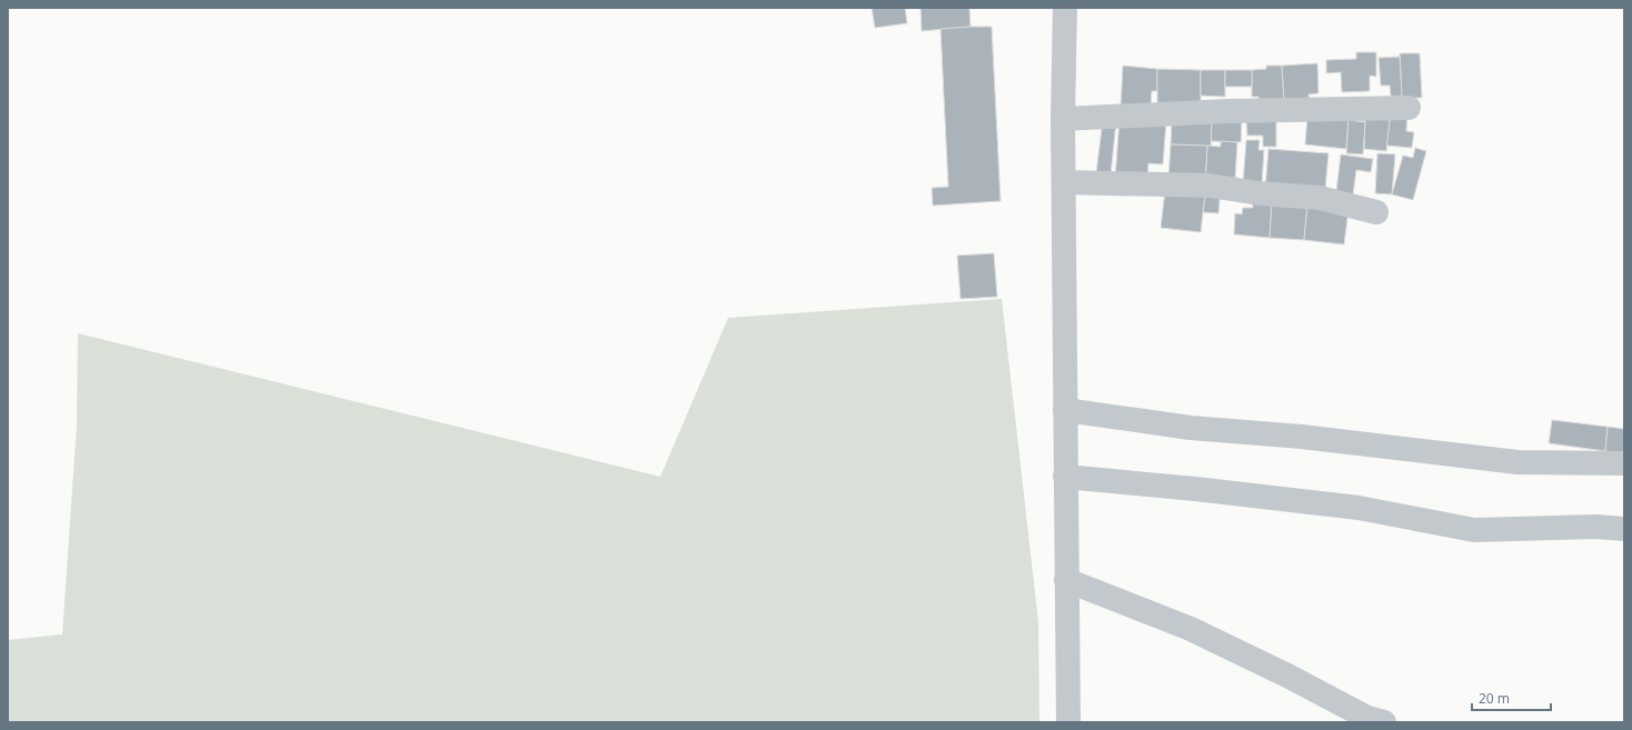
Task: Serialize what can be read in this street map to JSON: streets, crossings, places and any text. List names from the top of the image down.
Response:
{
  "scale_bar": "20 m"
}
